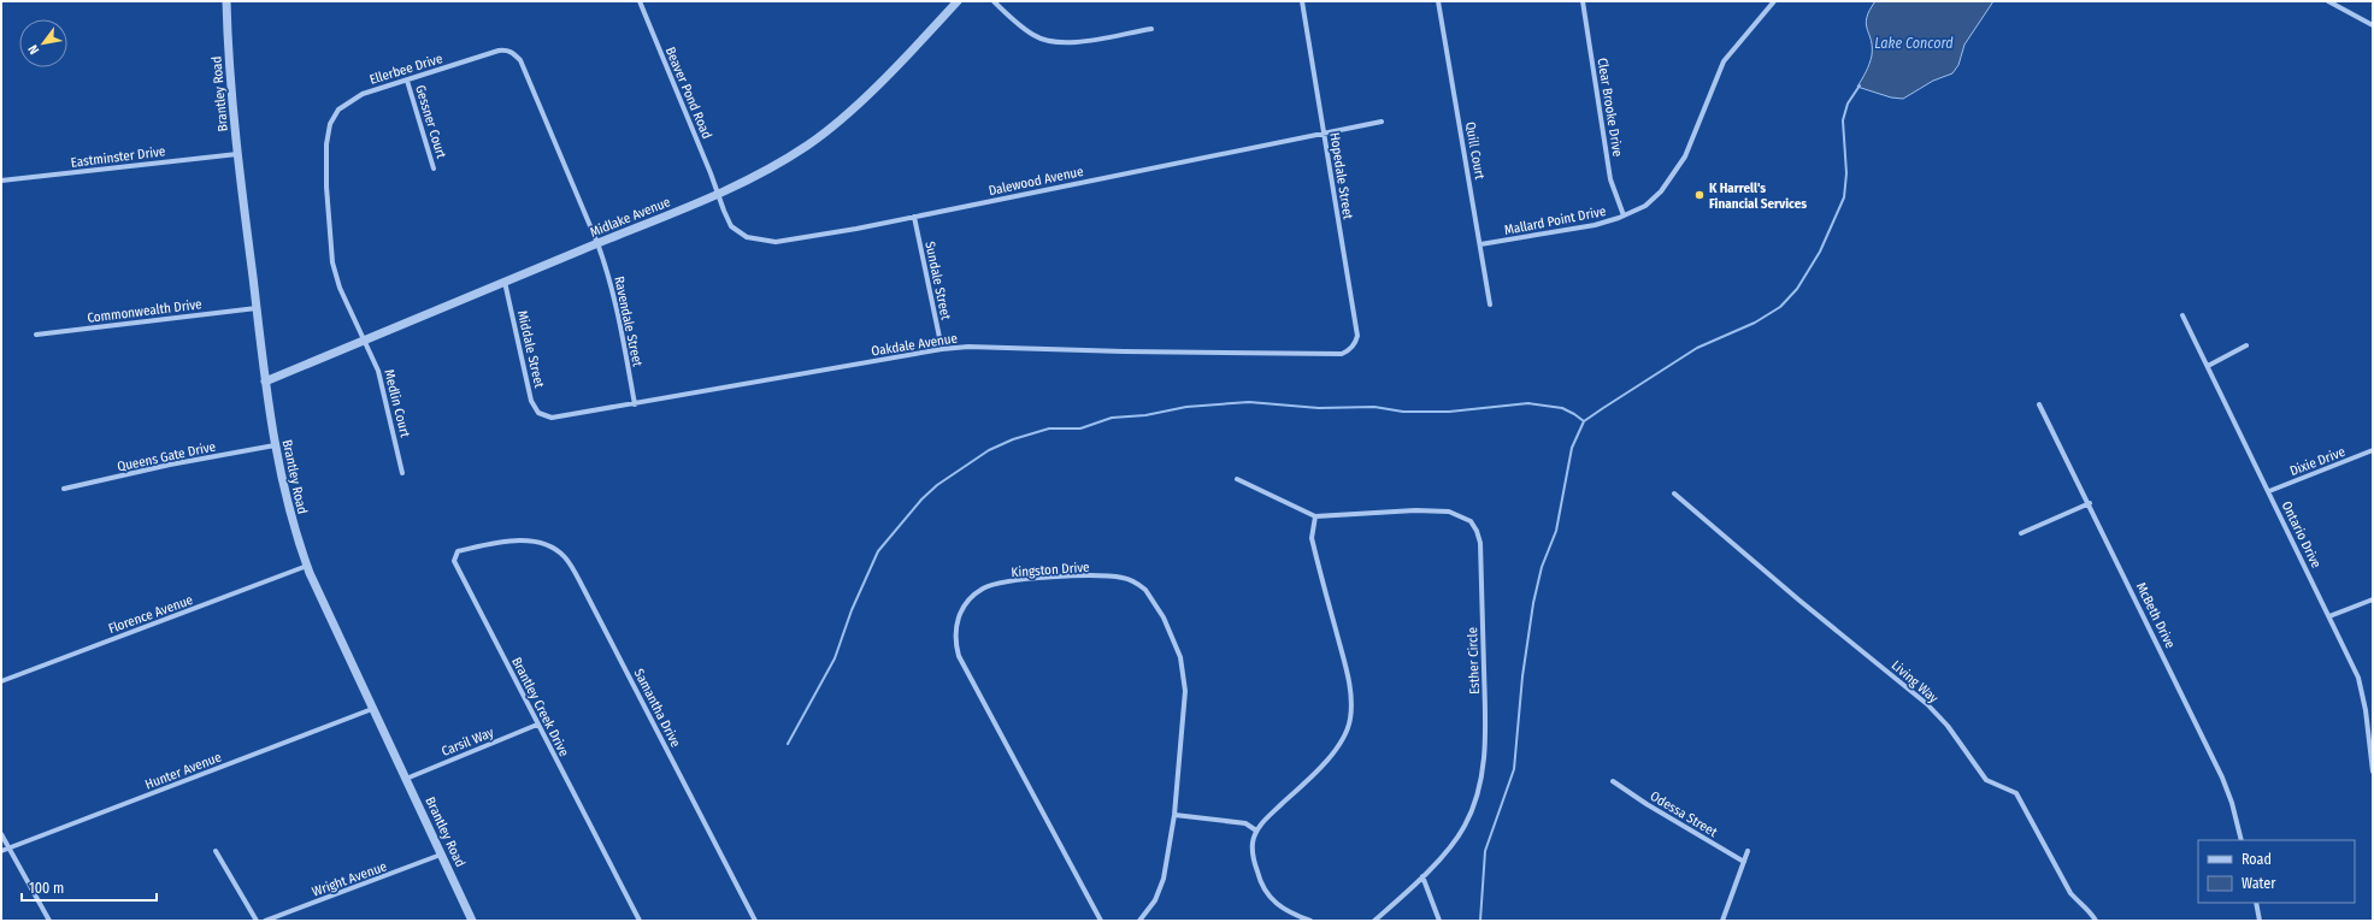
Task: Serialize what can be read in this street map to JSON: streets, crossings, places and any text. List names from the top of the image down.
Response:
{
  "streets": {
    "street": [
      "Ellerbee Drive",
      "Beaver Pond Road",
      "Brantley Road",
      "Clear Brooke Drive",
      "Gessner Court",
      "Quill Court",
      "Eastminster Drive",
      "Hopedale Street",
      "Dalewood Avenue",
      "Midlake Avenue",
      "Mallard Point Drive",
      "Sundale Street",
      "Commonwealth Drive",
      "Ravendale Street",
      "Oakdale Avenue",
      "Middale Street",
      "Medlin Court",
      "Queens Gate Drive",
      "Dixie Drive",
      "Ontario Drive",
      "Kingston Drive",
      "Florence Avenue",
      "McBeth Drive",
      "Esther Circle",
      "Living Way",
      "Brantley Creek Drive",
      "Samantha Drive",
      "Carsil Way",
      "Hunter Avenue",
      "Odessa Street",
      "Wright Avenue"
    ]
  },
  "crossings": [
    ["Ellerbee Drive", "Gessner Court"],
    ["Ellerbee Drive", "Midlake Avenue"],
    ["Ellerbee Drive", "Ravendale Street"],
    ["Ellerbee Drive", "Medlin Court"],
    ["Beaver Pond Road", "Dalewood Avenue"],
    ["Beaver Pond Road", "Midlake Avenue"],
    ["Brantley Road", "Eastminster Drive"],
    ["Brantley Road", "Midlake Avenue"],
    ["Brantley Road", "Commonwealth Drive"],
    ["Brantley Road", "Queens Gate Drive"],
    ["Brantley Road", "Florence Avenue"],
    ["Brantley Road", "Carsil Way"],
    ["Brantley Road", "Hunter Avenue"],
    ["Brantley Road", "Wright Avenue"],
    ["Clear Brooke Drive", "Mallard Point Drive"],
    ["Quill Court", "Mallard Point Drive"],
    ["Hopedale Street", "Dalewood Avenue"],
    ["Hopedale Street", "Oakdale Avenue"],
    ["Dalewood Avenue", "Midlake Avenue"],
    ["Dalewood Avenue", "Sundale Street"],
    ["Midlake Avenue", "Ravendale Street"],
    ["Midlake Avenue", "Middale Street"],
    ["Midlake Avenue", "Medlin Court"],
    ["Sundale Street", "Oakdale Avenue"],
    ["Ravendale Street", "Oakdale Avenue"],
    ["Oakdale Avenue", "Middale Street"],
    ["Dixie Drive", "Ontario Drive"],
    ["Brantley Creek Drive", "Samantha Drive"],
    ["Brantley Creek Drive", "Carsil Way"]
  ],
  "water": ["Lake Concord"],
  "places": ["K Harrell's Financial Services"],
  "legend": ["Road", "Water"],
  "scale_bar": "100 m",
  "north": "bottom left"
}
